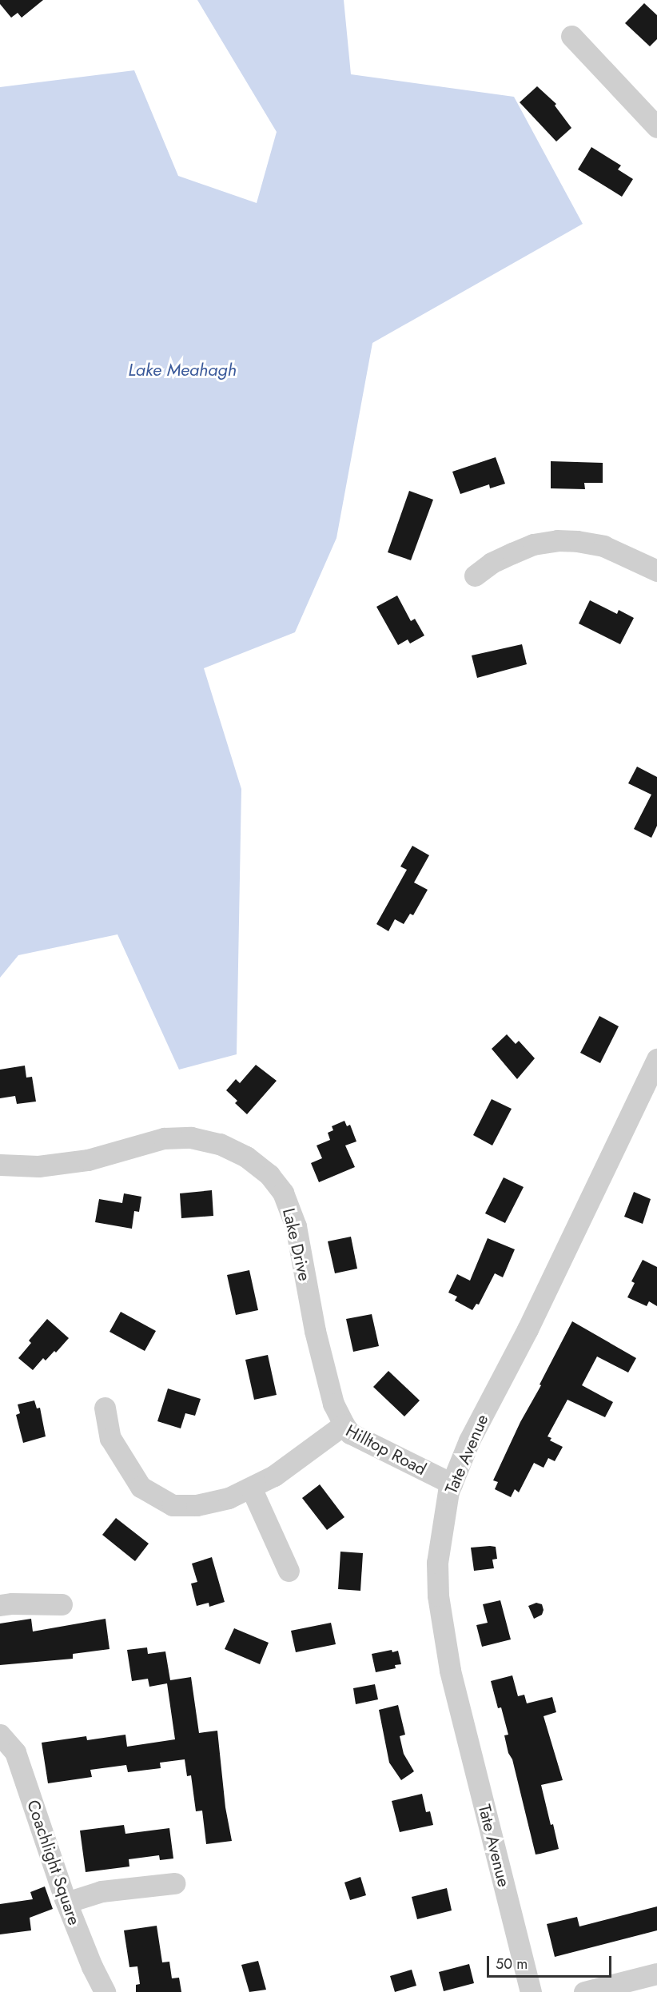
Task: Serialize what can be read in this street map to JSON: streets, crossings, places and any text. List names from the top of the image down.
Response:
{
  "streets": {
    "street": [
      "Lake Drive",
      "Hilltop Road",
      "Tate Avenue",
      "Coachlight Square"
    ]
  },
  "crossings": [
    ["Lake Drive", "Hilltop Road"],
    ["Hilltop Road", "Tate Avenue"]
  ],
  "water": ["Lake Meahagh"],
  "scale_bar": "50 m"
}
